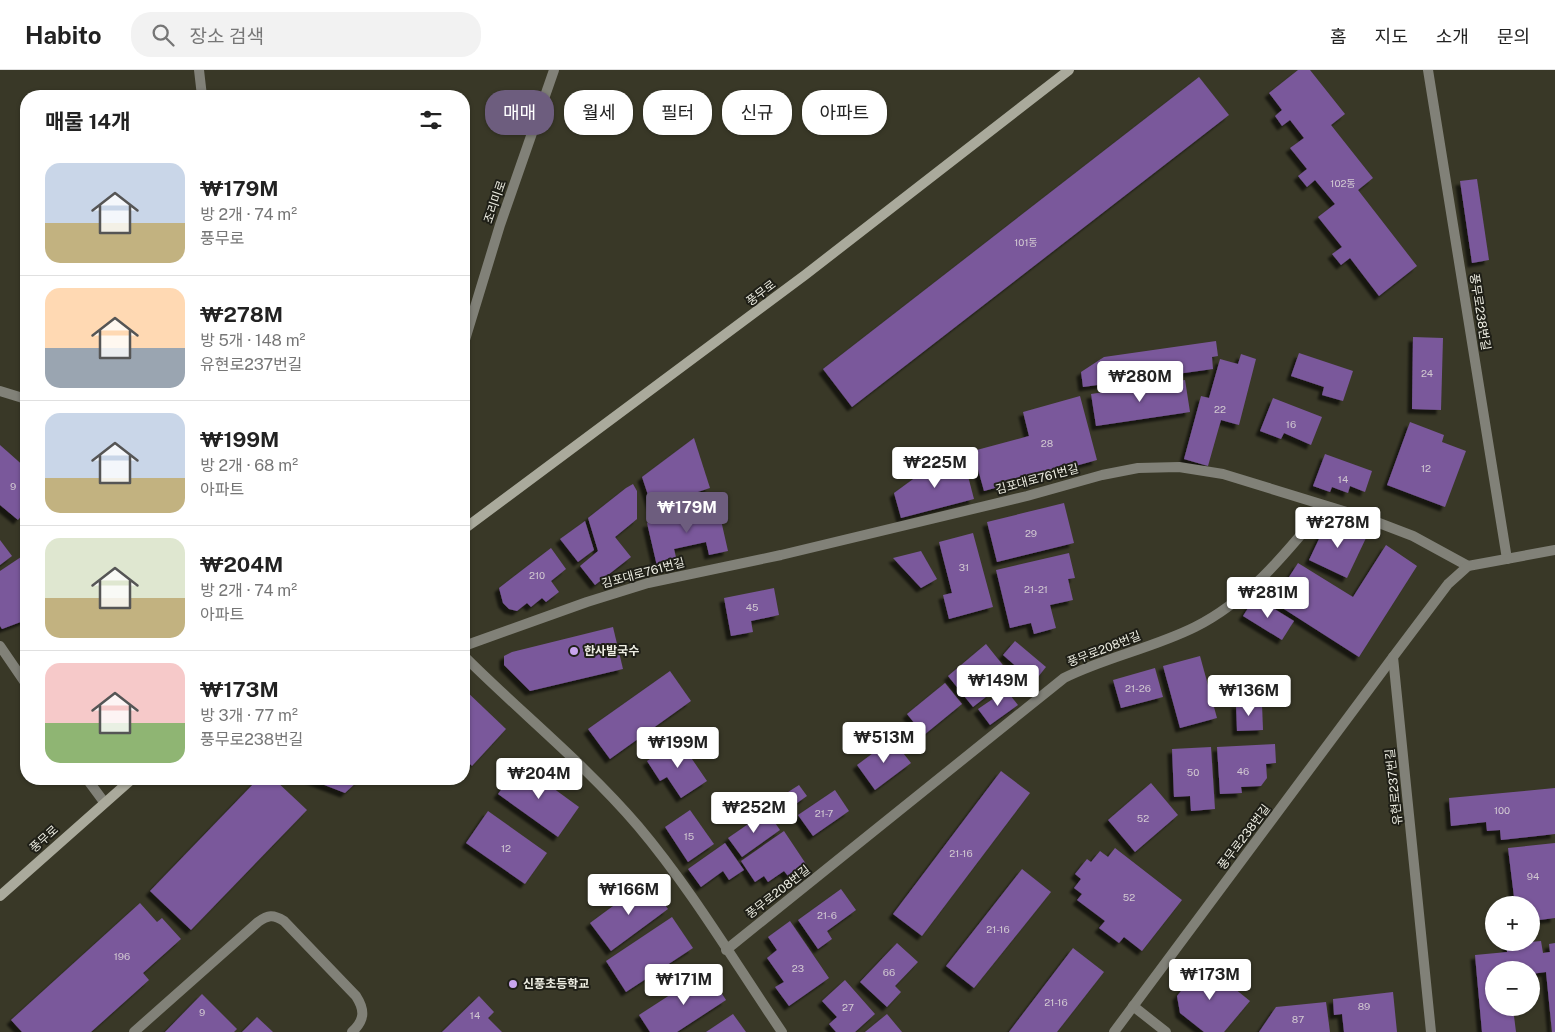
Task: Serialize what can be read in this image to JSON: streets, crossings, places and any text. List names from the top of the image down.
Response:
{
  "streets": {
    "street": [
      "조리미로",
      "풍무로",
      "풍무로238번길",
      "김포대로761번길",
      "풍무로208번길",
      "유현로237번길"
    ]
  },
  "crossings": [
    ["풍무로238번길", "유현로237번길"],
    ["김포대로761번길", "풍무로208번길"]
  ],
  "places": ["한사발국수", "신풍초등학교"],
  "house_numbers": [
    "102동",
    "101동",
    "24",
    "22",
    "16",
    "28",
    "12",
    "14",
    "9",
    "29",
    "31",
    "210",
    "21-21",
    "45",
    "21-26",
    "46",
    "50",
    "100",
    "21-7",
    "52",
    "15",
    "12",
    "21-16",
    "94",
    "52",
    "21-6",
    "21-16",
    "196",
    "23",
    "66",
    "21-16",
    "89",
    "27",
    "9",
    "14",
    "87"
  ],
  "page": {
    "header": "Habito",
    "search": "장소 검색",
    "nav": [
      "홈",
      "지도",
      "소개",
      "문의"
    ],
    "chip": [
      "매매",
      "월세",
      "필터",
      "신규",
      "아파트"
    ],
    "heading": "매물 14개",
    "list": [
      {
        "name": "₩179M",
        "note": "방 2개 · 74 m² · 풍무로"
      },
      {
        "name": "₩278M",
        "note": "방 5개 · 148 m² · 유현로237번길"
      },
      {
        "name": "₩199M",
        "note": "방 2개 · 68 m² · 아파트"
      },
      {
        "name": "₩204M",
        "note": "방 2개 · 74 m² · 아파트"
      },
      {
        "name": "₩173M",
        "note": "방 3개 · 77 m² · 풍무로238번길"
      }
    ],
    "price": [
      "₩280M",
      "₩225M",
      "₩179M",
      "₩278M",
      "₩281M",
      "₩149M",
      "₩136M",
      "₩513M",
      "₩199M",
      "₩204M",
      "₩252M",
      "₩166M",
      "₩173M",
      "₩171M"
    ],
    "map_buttons": ["+", "−"]
  }
}
